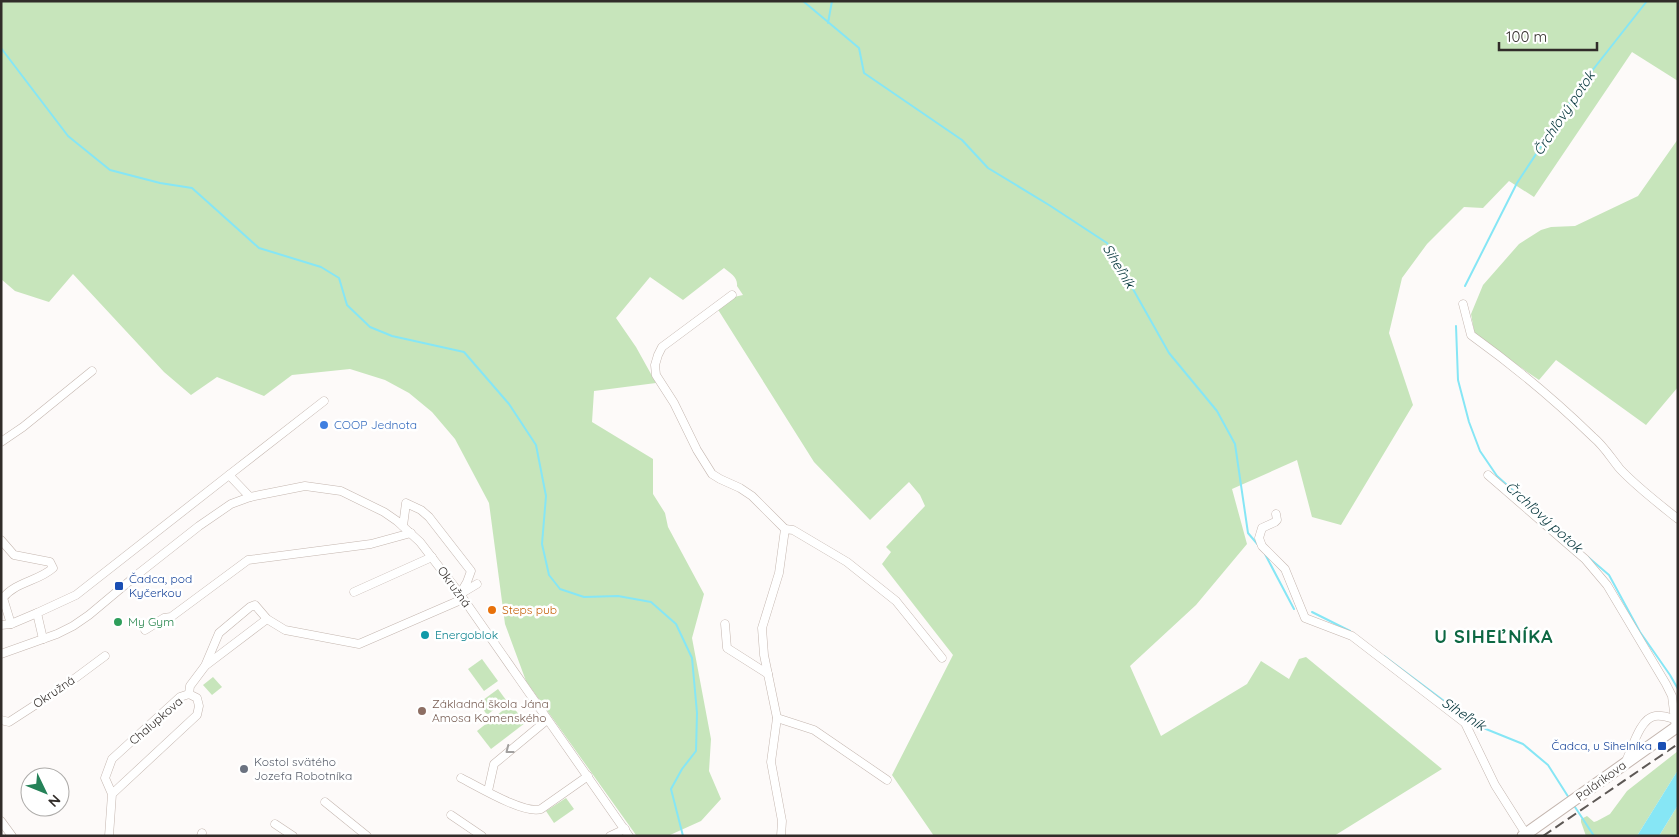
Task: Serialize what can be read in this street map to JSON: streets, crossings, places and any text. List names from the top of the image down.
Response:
{
  "streets": {
    "main road": ["Palárikova"],
    "street": ["Okružná", "Chalupkova"]
  },
  "districts": ["U SIHEĽNÍKA"],
  "water": ["Črchľový potok", "Siheľník"],
  "places": {
    "other": [
      "COOP Jednota",
      "Steps pub",
      "My Gym",
      "Energoblok",
      "Základná škola Jána Amosa Komenského",
      "Kostol svätého Jozefa Robotníka"
    ],
    "transit": ["Čadca, pod Kyčerkou", "Čadca, u Sihelníka"]
  },
  "scale_bar": "100 m",
  "north": "bottom right"
}
